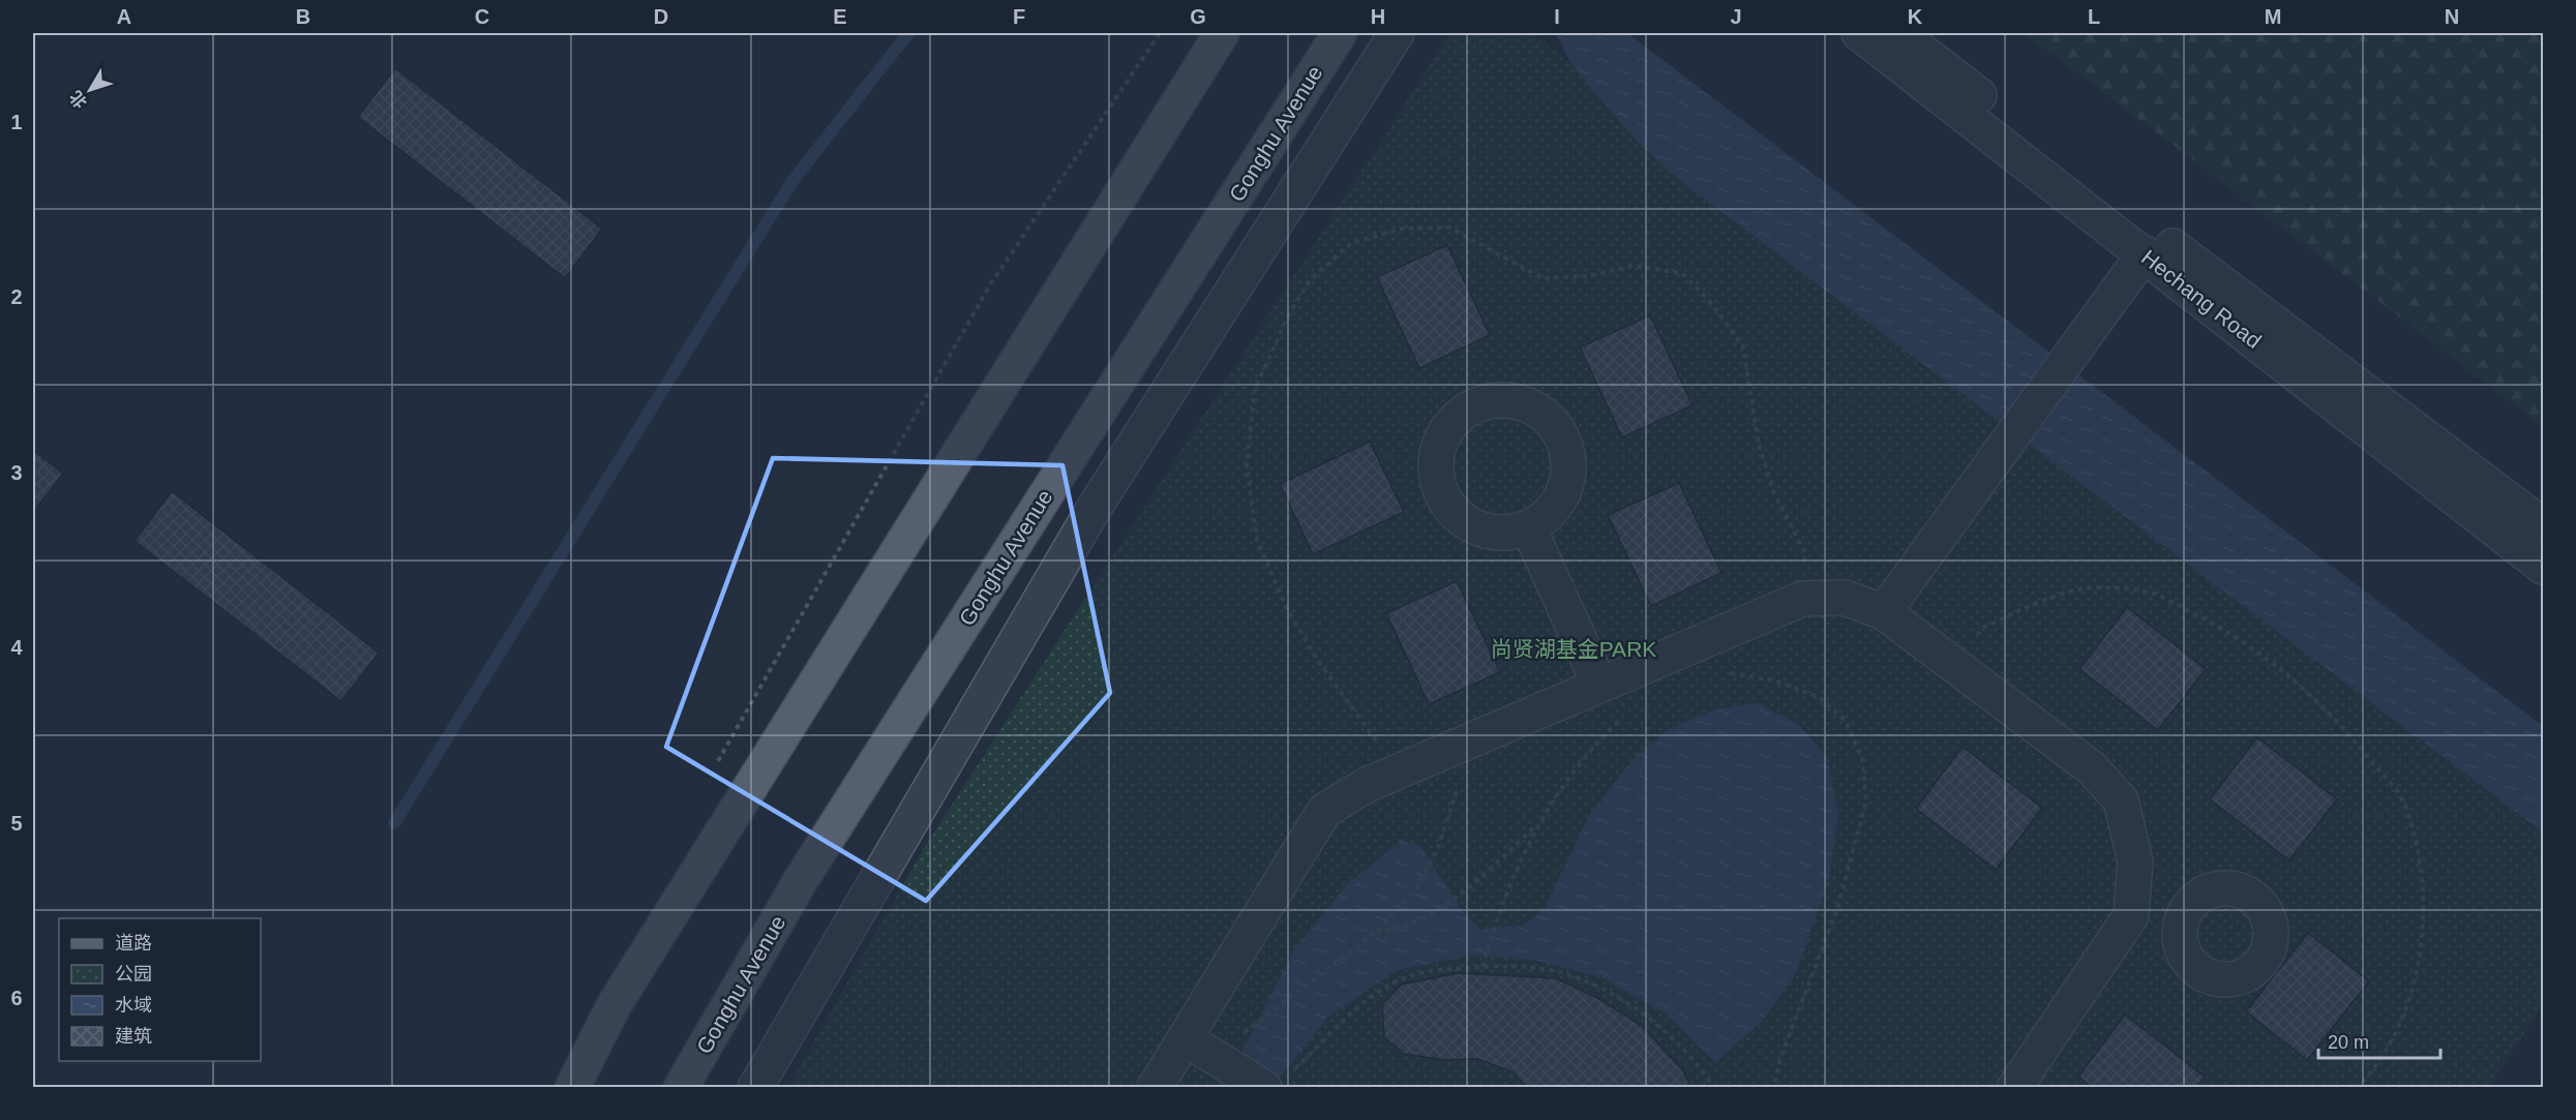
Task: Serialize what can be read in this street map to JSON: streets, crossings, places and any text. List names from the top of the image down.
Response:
{
  "streets": {
    "main road": ["Gonghu Avenue"],
    "street": ["Hechang Road"]
  },
  "parks": ["尚贤湖基金PARK"],
  "legend": [
    "道路",
    "公园",
    "水域",
    "建筑"
  ],
  "scale_bar": "20 m",
  "north": "bottom left",
  "grid": {
    "columns": [
      "A",
      "B",
      "C",
      "D",
      "E",
      "F",
      "G",
      "H",
      "I",
      "J",
      "K",
      "L",
      "M",
      "N"
    ],
    "rows": [
      "1",
      "2",
      "3",
      "4",
      "5",
      "6"
    ]
  }
}
